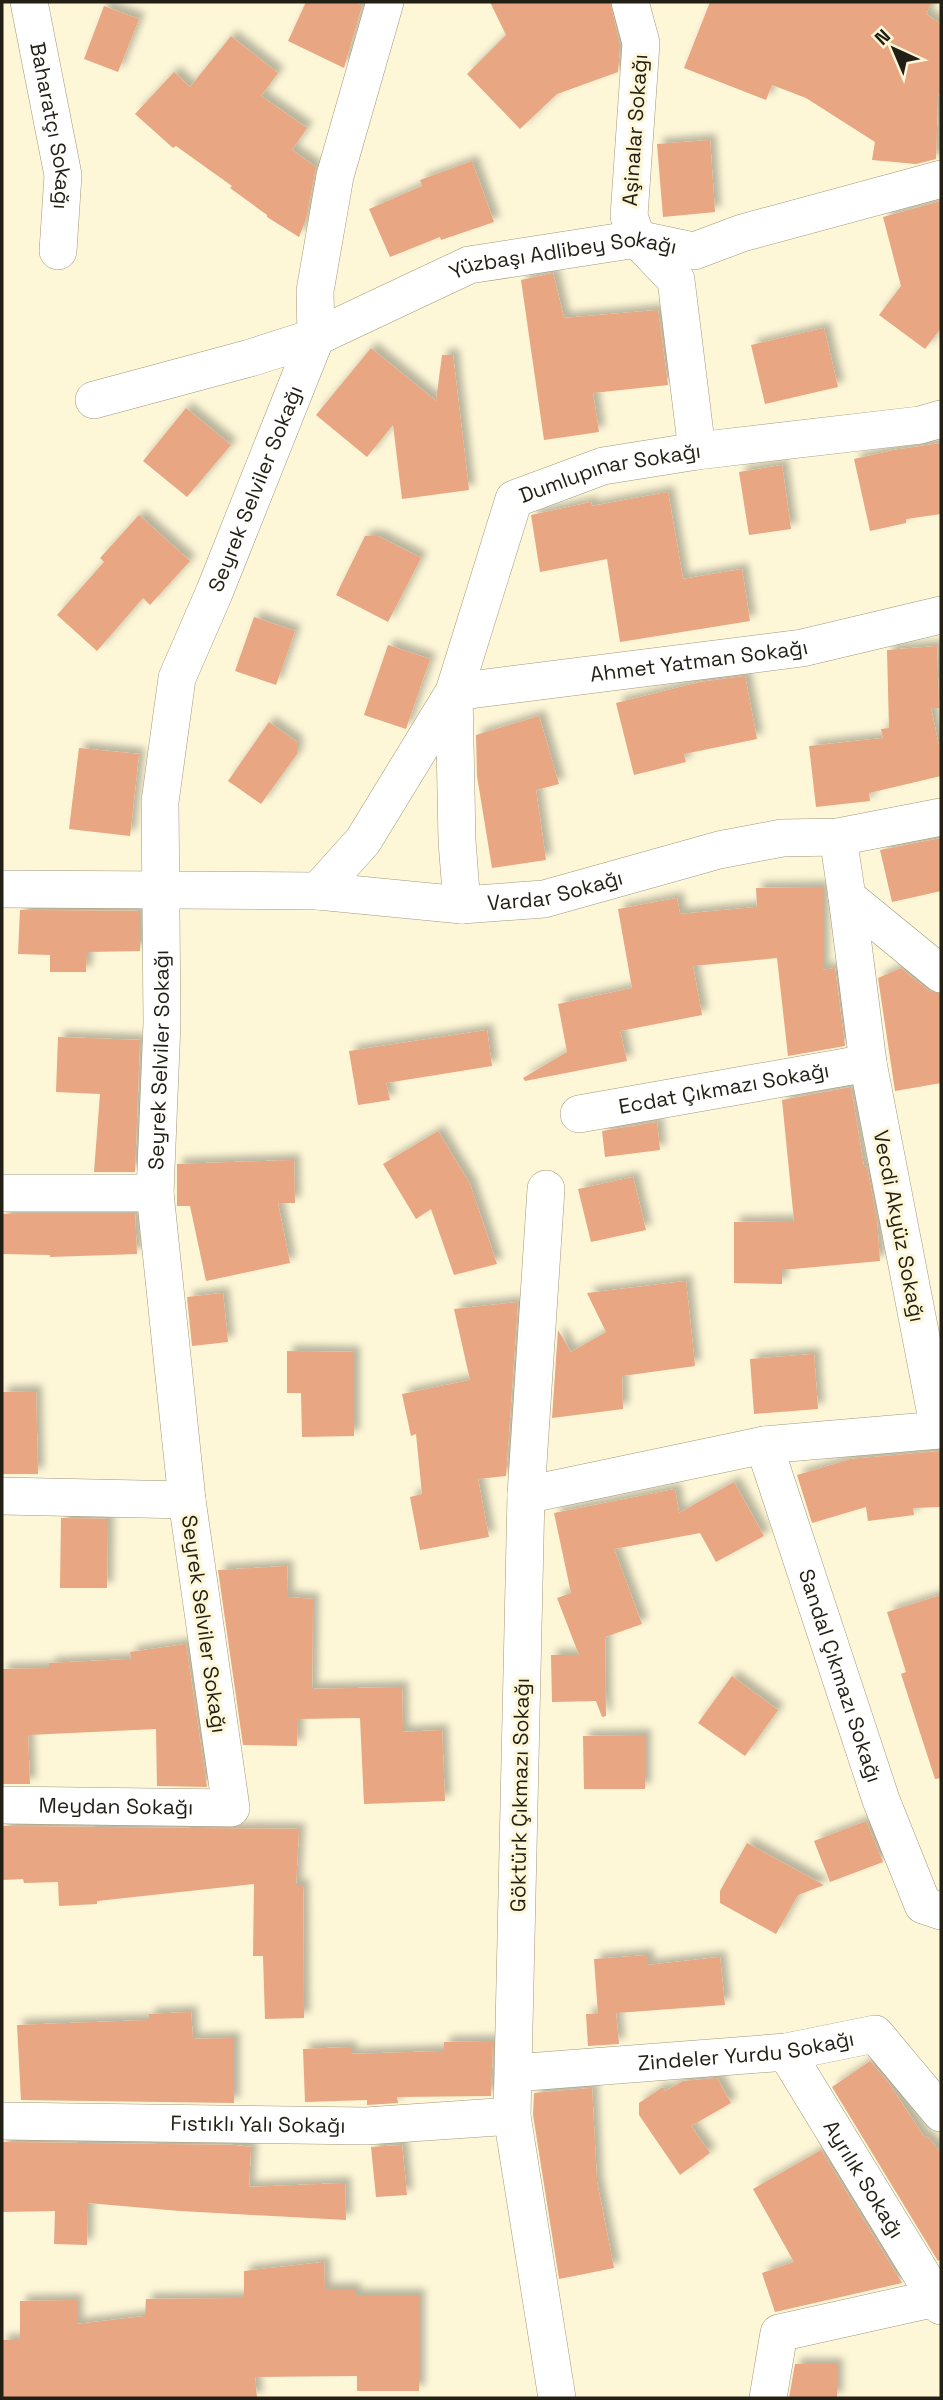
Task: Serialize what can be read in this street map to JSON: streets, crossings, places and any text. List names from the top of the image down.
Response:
{
  "streets": {
    "street": [
      "Baharatçı Sokağı",
      "Aşinalar Sokağı",
      "Yüzbaşı Adlibey Sokağı",
      "Dumlupınar Sokağı",
      "Seyrek Selviler Sokağı",
      "Ahmet Yatman Sokağı",
      "Vardar Sokağı",
      "Ecdat Çıkmazı Sokağı",
      "Vecdi Akyüz Sokağı",
      "Sandal Çıkmazı Sokağı",
      "Göktürk Çıkmazı Sokağı",
      "Meydan Sokağı",
      "Zindeler Yurdu Sokağı",
      "Fıstıklı Yalı Sokağı",
      "Ayrılık Sokağı"
    ]
  },
  "crossings": [
    ["Aşinalar Sokağı", "Yüzbaşı Adlibey Sokağı"],
    ["Yüzbaşı Adlibey Sokağı", "Seyrek Selviler Sokağı"],
    ["Dumlupınar Sokağı", "Ahmet Yatman Sokağı"],
    ["Dumlupınar Sokağı", "Vardar Sokağı"],
    ["Seyrek Selviler Sokağı", "Vardar Sokağı"],
    ["Seyrek Selviler Sokağı", "Meydan Sokağı"],
    ["Vardar Sokağı", "Vecdi Akyüz Sokağı"],
    ["Ecdat Çıkmazı Sokağı", "Vecdi Akyüz Sokağı"],
    ["Vecdi Akyüz Sokağı", "Sandal Çıkmazı Sokağı"],
    ["Vecdi Akyüz Sokağı", "Göktürk Çıkmazı Sokağı"],
    ["Göktürk Çıkmazı Sokağı", "Zindeler Yurdu Sokağı"],
    ["Göktürk Çıkmazı Sokağı", "Fıstıklı Yalı Sokağı"],
    ["Zindeler Yurdu Sokağı", "Ayrılık Sokağı"]
  ],
  "north": "top left"
}
